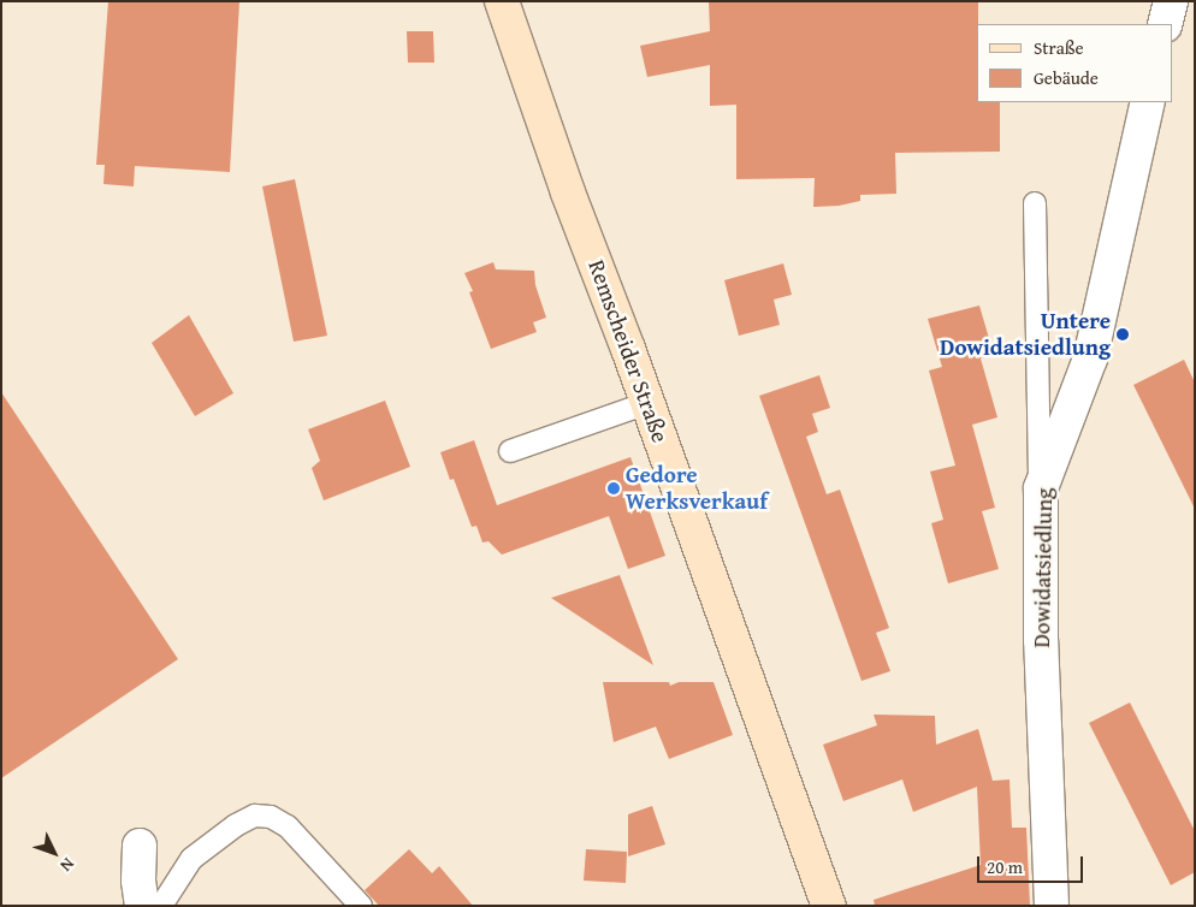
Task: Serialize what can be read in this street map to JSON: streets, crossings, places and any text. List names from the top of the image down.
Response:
{
  "streets": {
    "main road": ["Remscheider Straße"],
    "street": ["Dowidatsiedlung"]
  },
  "places": ["Untere Dowidatsiedlung", "Gedore Werksverkauf"],
  "legend": ["Straße", "Gebäude"],
  "scale_bar": "20 m",
  "north": "bottom right"
}
